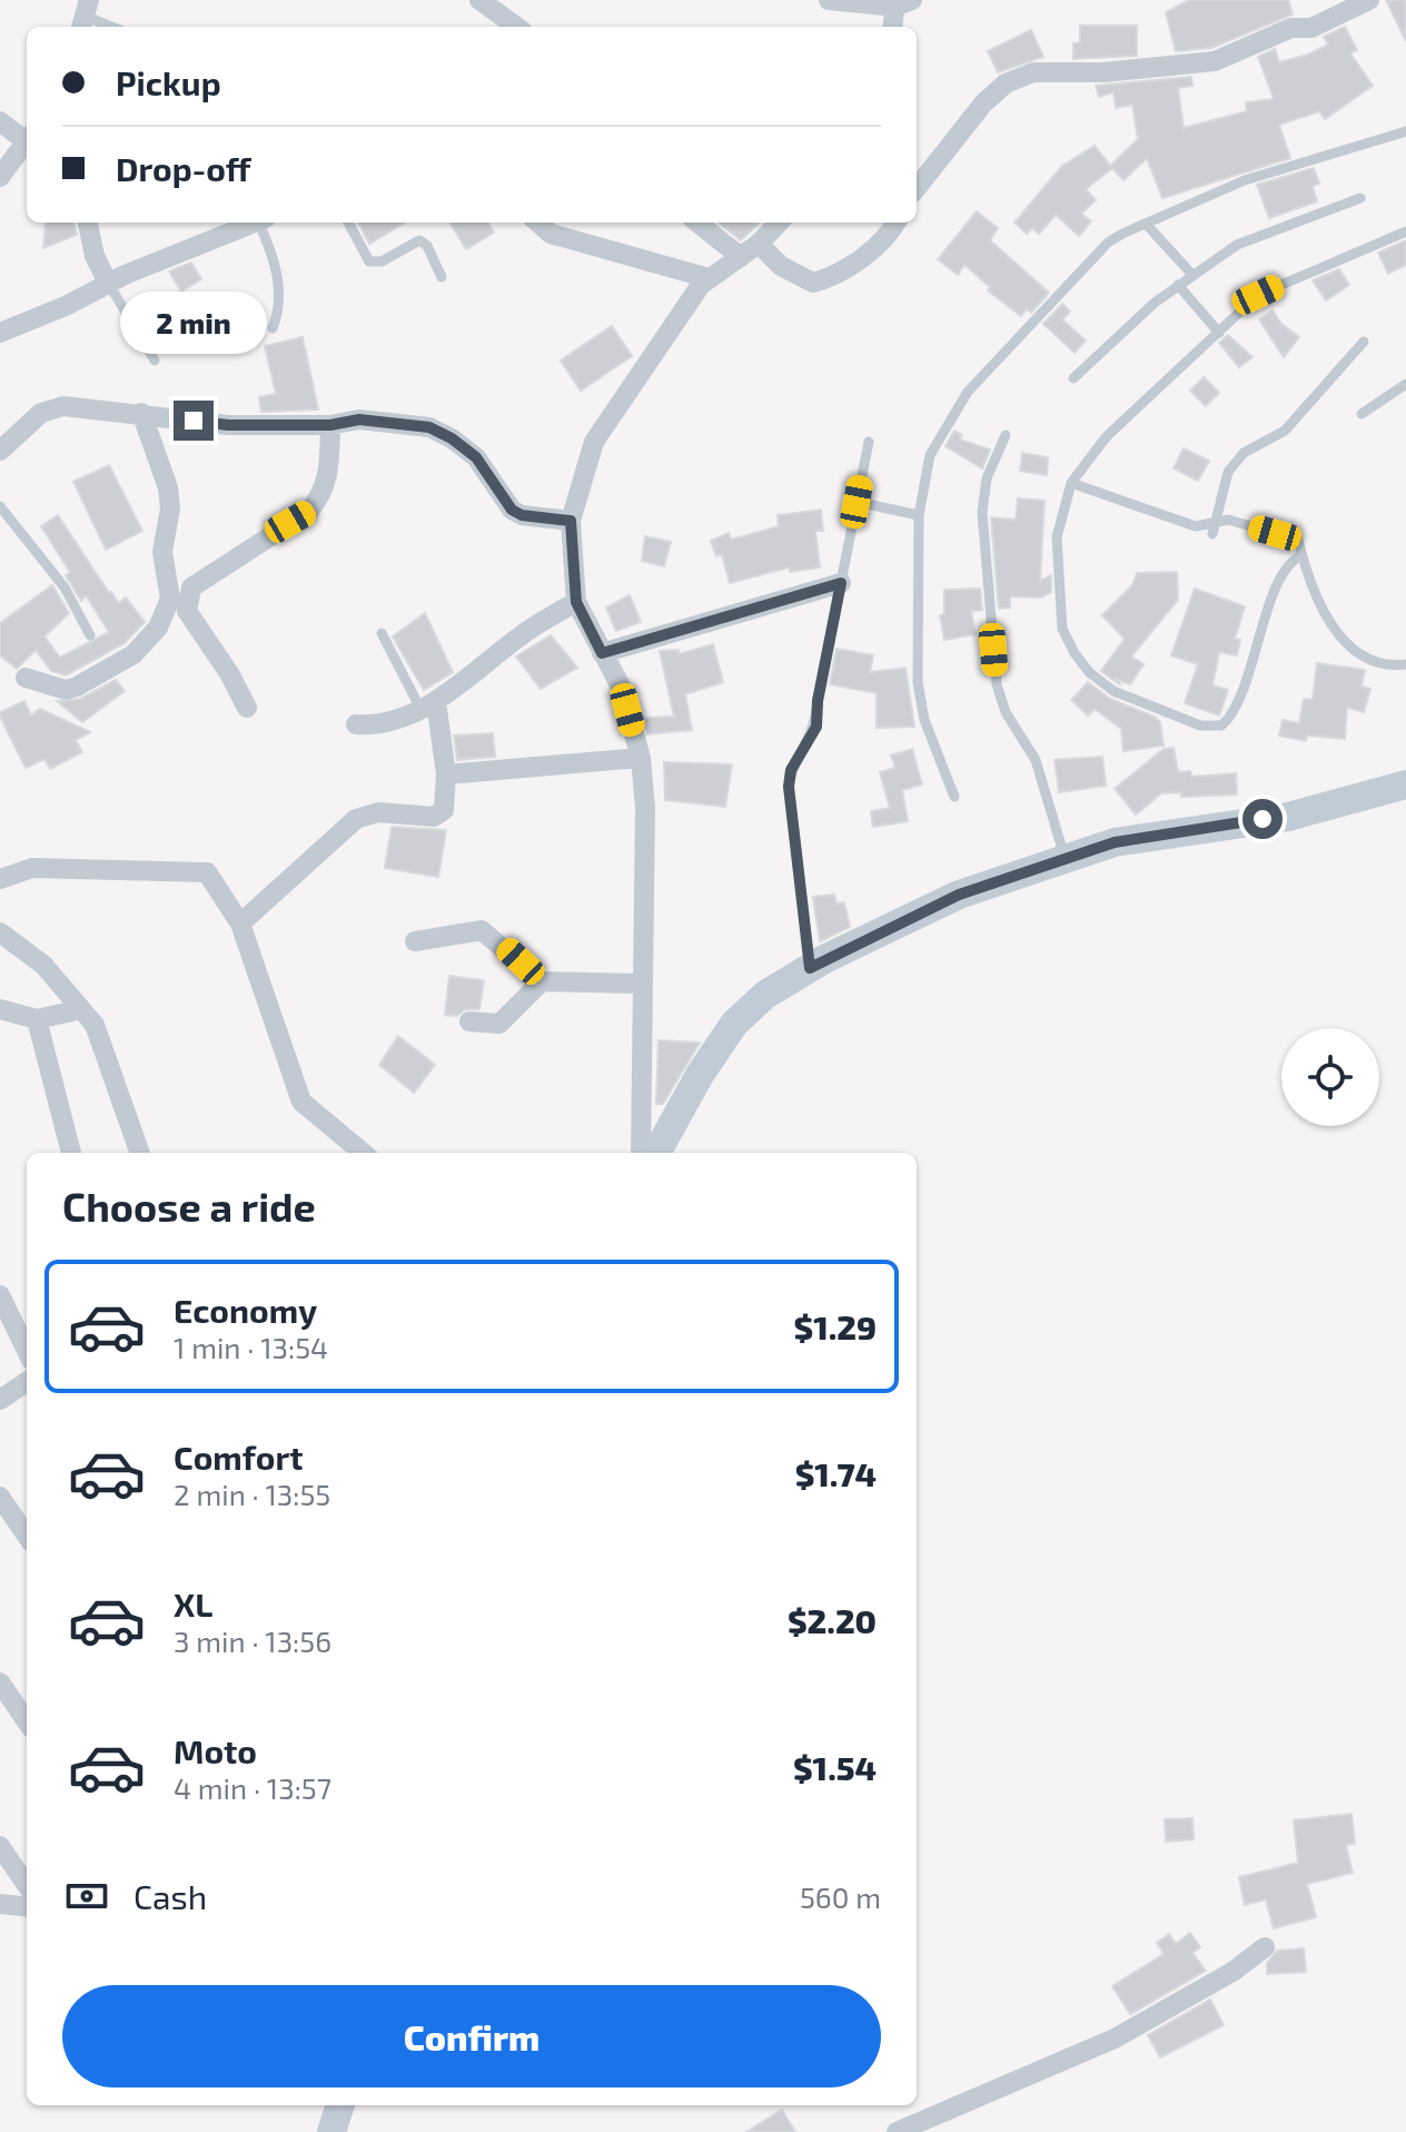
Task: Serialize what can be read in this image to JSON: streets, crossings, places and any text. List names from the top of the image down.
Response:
{
  "page": {
    "banner": ["Pickup", "Drop-off"],
    "bubble": "2 min",
    "heading": "Choose a ride",
    "list": [
      {
        "name": "Economy",
        "note": "1 min · 13:54",
        "value": "$1.29"
      },
      {
        "name": "Comfort",
        "note": "2 min · 13:55",
        "value": "$1.74"
      },
      {
        "name": "XL",
        "note": "3 min · 13:56",
        "value": "$2.20"
      },
      {
        "name": "Moto",
        "note": "4 min · 13:57",
        "value": "$1.54"
      }
    ],
    "pay": ["Cash", "560 m"],
    "buttons": "Confirm"
  }
}
